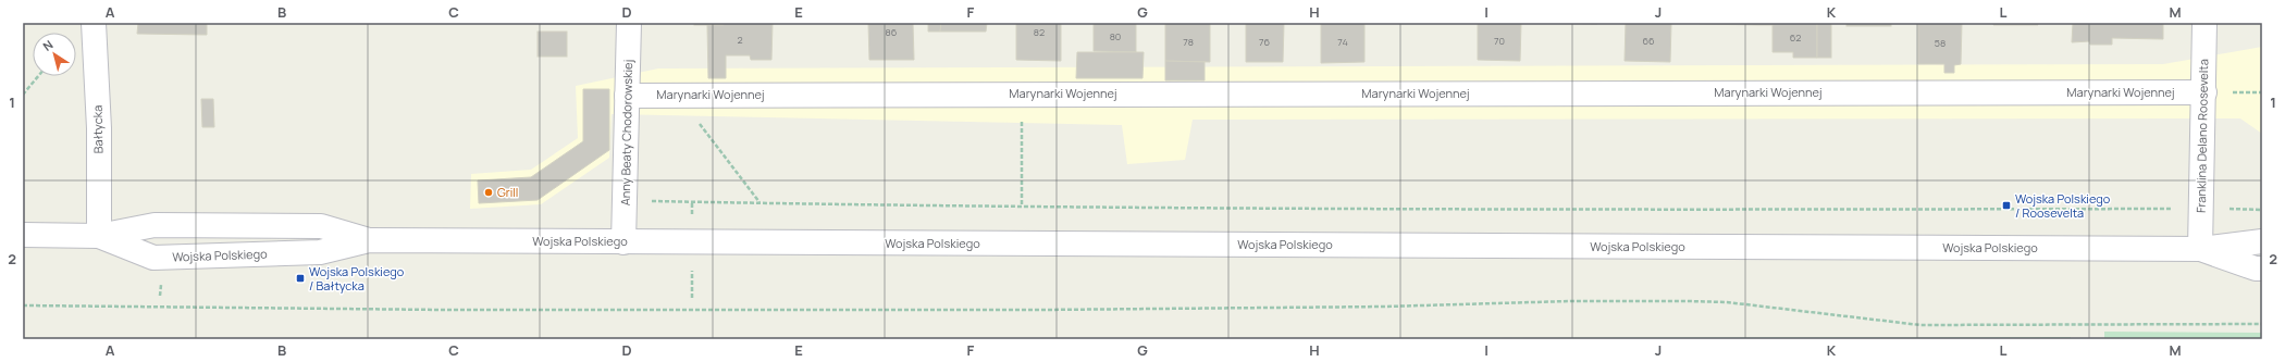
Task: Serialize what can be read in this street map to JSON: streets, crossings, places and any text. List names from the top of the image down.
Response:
{
  "streets": {
    "street": [
      "Marynarki Wojennej",
      "Bałtycka",
      "Anny Beaty Chodorowskiej",
      "Franklina Delano Roosevelta",
      "Wojska Polskiego"
    ]
  },
  "crossings": [
    ["Marynarki Wojennej", "Anny Beaty Chodorowskiej"],
    ["Marynarki Wojennej", "Franklina Delano Roosevelta"],
    ["Bałtycka", "Wojska Polskiego"],
    ["Anny Beaty Chodorowskiej", "Wojska Polskiego"],
    ["Franklina Delano Roosevelta", "Wojska Polskiego"]
  ],
  "places": {
    "other": ["Grill"],
    "transit": ["Wojska Polskiego / Roosevelta", "Wojska Polskiego / Bałtycka"]
  },
  "house_numbers": [
    "86",
    "82",
    "80",
    "62",
    "2",
    "70",
    "66",
    "78",
    "76",
    "74",
    "58"
  ],
  "north": "top left",
  "grid": {
    "columns": [
      "A",
      "B",
      "C",
      "D",
      "E",
      "F",
      "G",
      "H",
      "I",
      "J",
      "K",
      "L",
      "M"
    ],
    "rows": ["1", "2"]
  }
}
